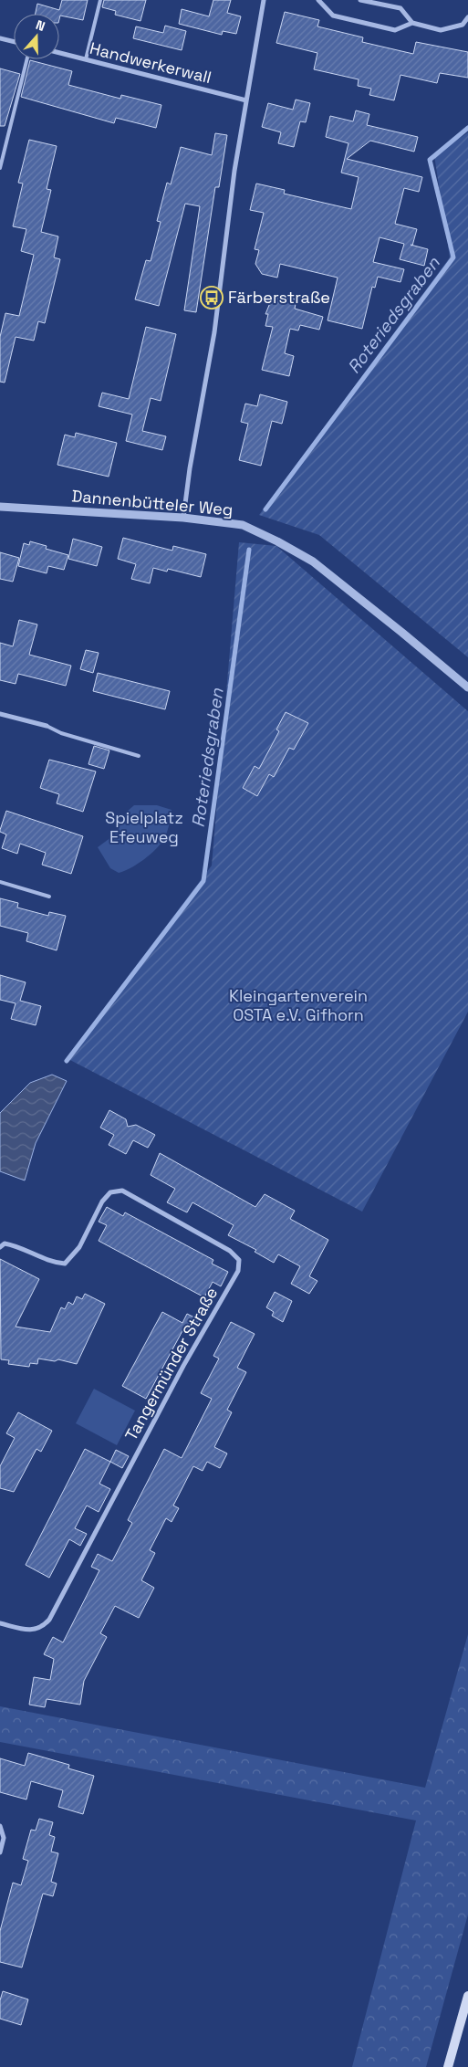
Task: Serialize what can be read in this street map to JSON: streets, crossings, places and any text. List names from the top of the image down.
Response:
{
  "streets": {
    "street": ["Handwerkerwall", "Dannenbütteler Weg", "Tangermünder Straße"]
  },
  "water": ["Roteriedsgraben"],
  "parks": ["Spielplatz Efeuweg", "Kleingartenverein OSTA e.V. Gifhorn"],
  "places": {
    "bus stop": ["Färberstraße"]
  },
  "north": "top"
}
